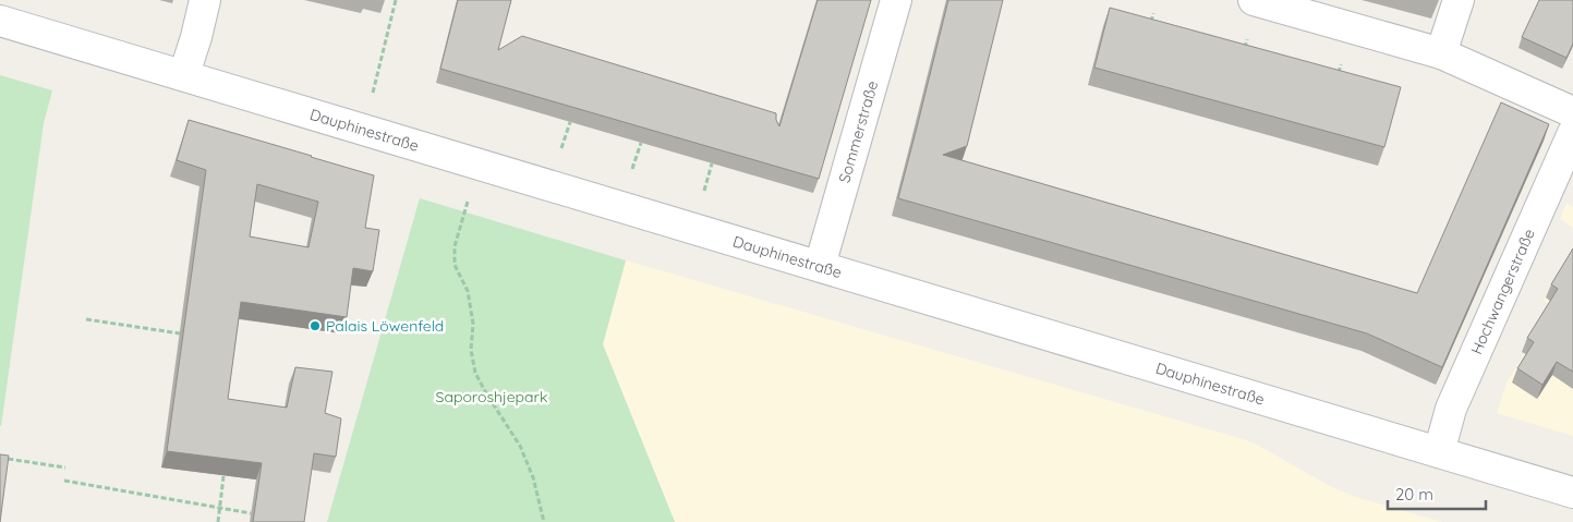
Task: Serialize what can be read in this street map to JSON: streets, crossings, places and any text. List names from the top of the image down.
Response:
{
  "streets": {
    "main road": ["Dauphinestraße", "Sommerstraße", "Hochwangerstraße"]
  },
  "crossings": [
    ["Dauphinestraße", "Sommerstraße"],
    ["Dauphinestraße", "Hochwangerstraße"]
  ],
  "parks": ["Saporoshjepark"],
  "places": ["Palais Löwenfeld"],
  "scale_bar": "20 m"
}
